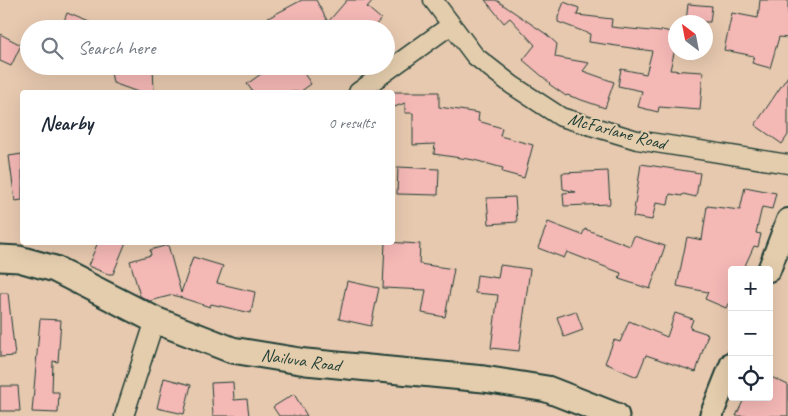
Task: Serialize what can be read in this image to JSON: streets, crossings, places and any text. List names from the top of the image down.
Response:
{
  "streets": {
    "main road": ["Nailuva Road"],
    "street": ["McFarlane Road"]
  },
  "north": "top left",
  "page": {
    "search": "Search here",
    "heading": ["Nearby", "0 results"],
    "map_buttons": ["+", "−"]
  }
}
